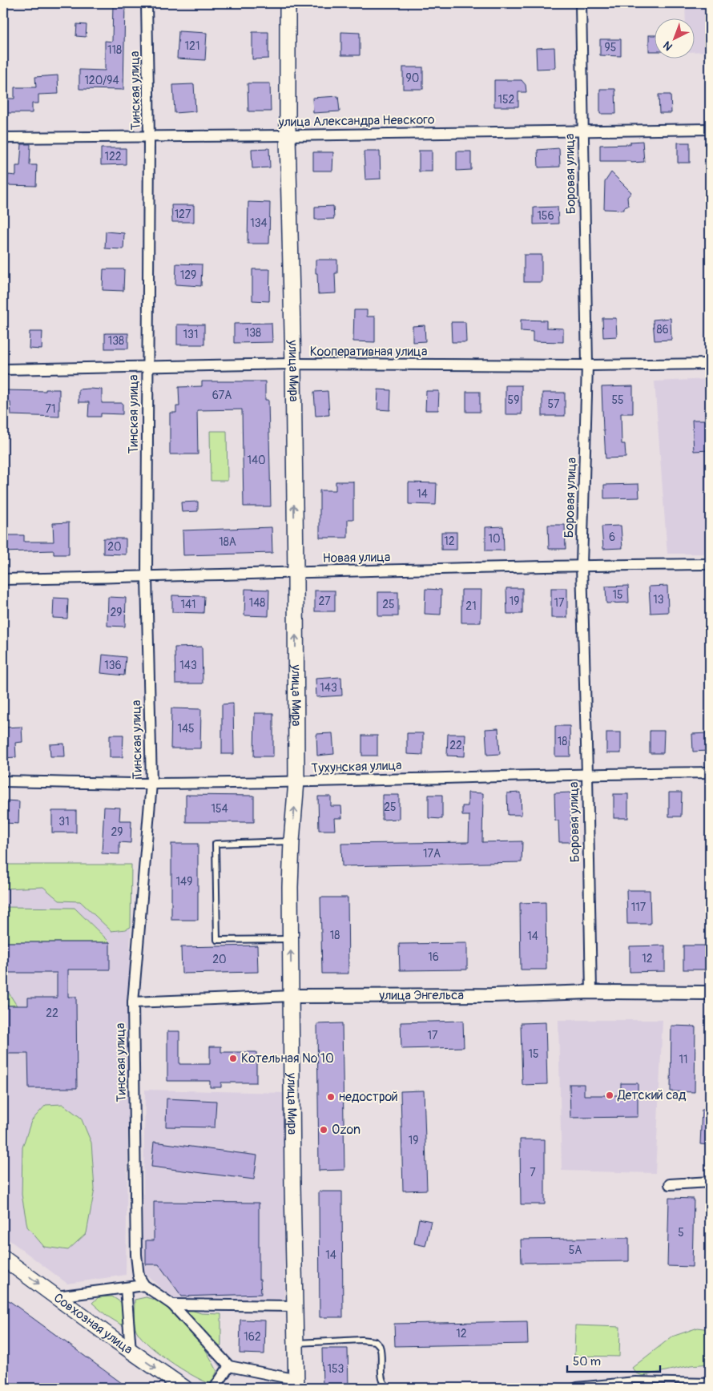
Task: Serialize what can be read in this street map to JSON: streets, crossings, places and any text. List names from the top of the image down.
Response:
{
  "streets": {
    "main road": ["улица Мира", "Совхозная улица"],
    "street": [
      "Тинская улица",
      "улица Александра Невского",
      "Боровая улица",
      "Кооперативная улица",
      "Новая улица",
      "Тухунская улица",
      "улица Энгельса"
    ]
  },
  "crossings": [
    ["Тинская улица", "улица Александра Невского"],
    ["Тинская улица", "Кооперативная улица"],
    ["Тинская улица", "Новая улица"],
    ["Тинская улица", "Тухунская улица"],
    ["Тинская улица", "улица Энгельса"],
    ["улица Александра Невского", "Боровая улица"],
    ["улица Александра Невского", "улица Мира"],
    ["Боровая улица", "Кооперативная улица"],
    ["Боровая улица", "Новая улица"],
    ["Боровая улица", "Тухунская улица"],
    ["Боровая улица", "улица Энгельса"],
    ["Кооперативная улица", "улица Мира"],
    ["улица Мира", "Новая улица"],
    ["улица Мира", "Тухунская улица"],
    ["улица Мира", "улица Энгельса"]
  ],
  "one_way": ["улица Мира", "Совхозная улица"],
  "places": [
    "Котельная № 10",
    "Детский сад",
    "недострой",
    "Ozon"
  ],
  "house_numbers": [
    "121",
    "95",
    "118",
    "90",
    "120/94",
    "152",
    "122",
    "127",
    "156",
    "134",
    "129",
    "86",
    "138",
    "131",
    "138",
    "67А",
    "59",
    "55",
    "57",
    "71",
    "140",
    "14",
    "6",
    "10",
    "12",
    "18А",
    "20",
    "15",
    "13",
    "27",
    "19",
    "148",
    "17",
    "141",
    "25",
    "21",
    "29",
    "136",
    "143",
    "143",
    "145",
    "18",
    "22",
    "25",
    "154",
    "31",
    "29",
    "17А",
    "149",
    "117",
    "18",
    "14",
    "16",
    "12",
    "20",
    "22",
    "17",
    "15",
    "11",
    "19",
    "7",
    "5",
    "5А",
    "14",
    "12",
    "162",
    "153"
  ],
  "scale_bar": "50 m",
  "north": "bottom left"
}
